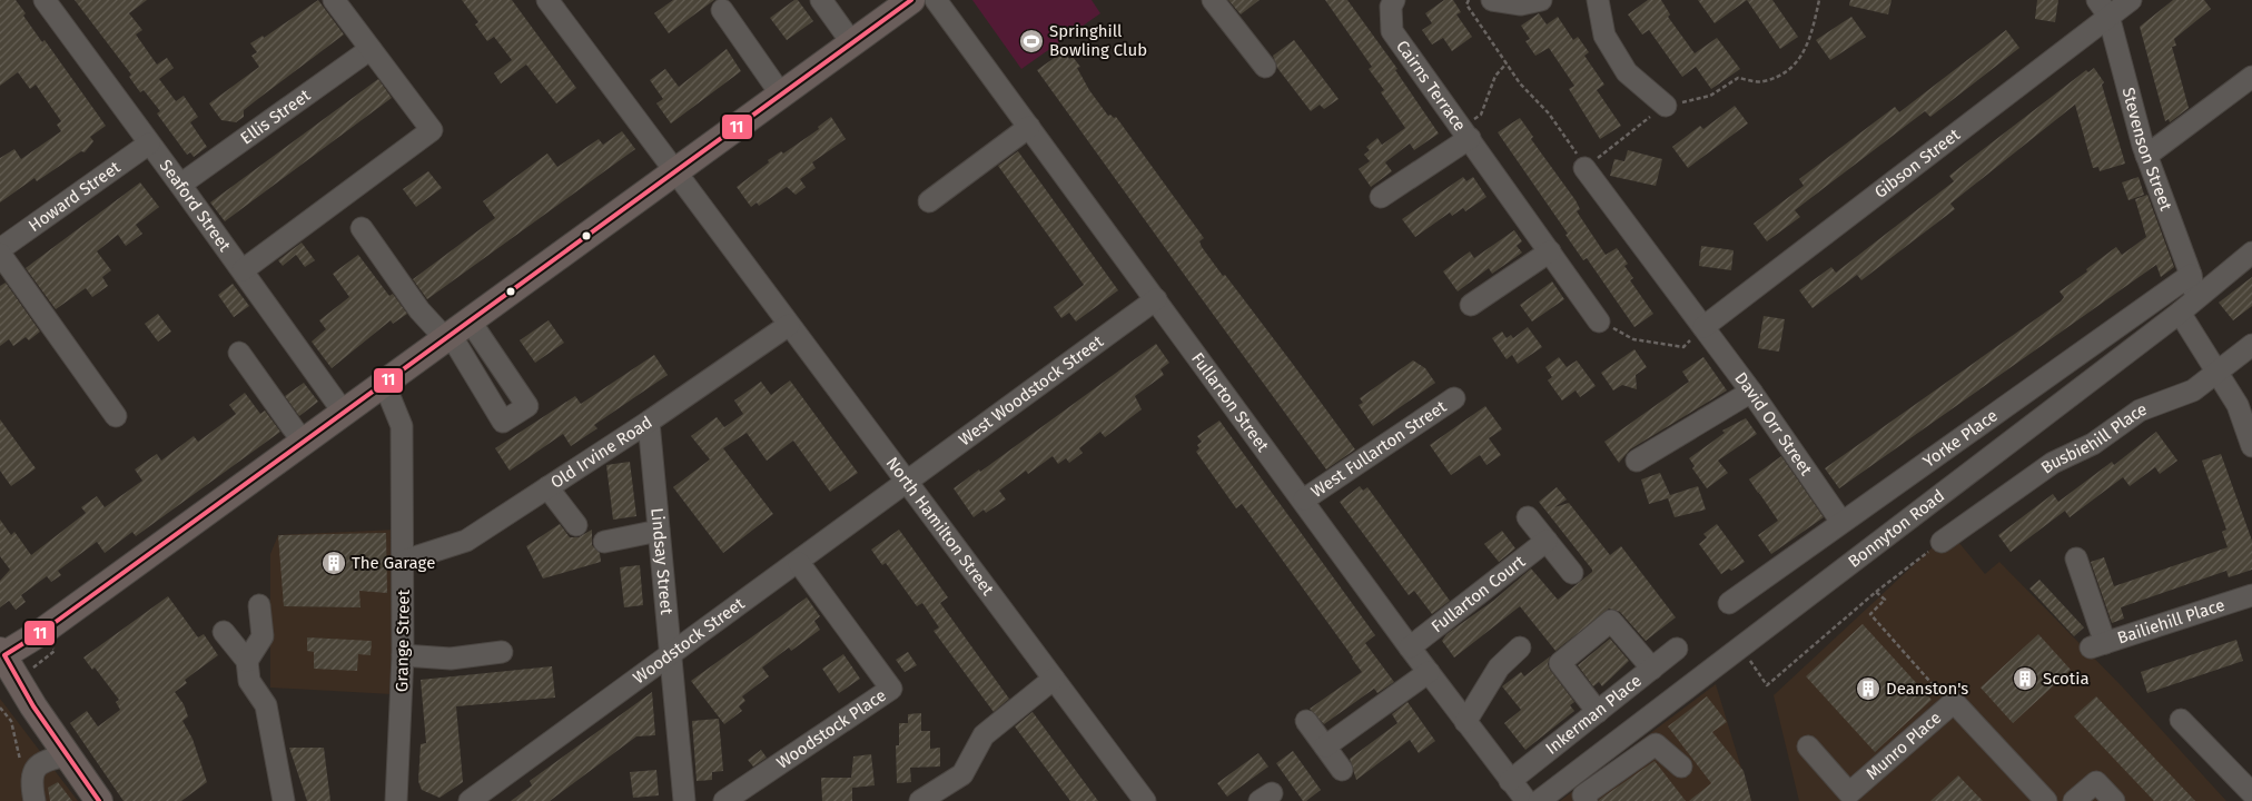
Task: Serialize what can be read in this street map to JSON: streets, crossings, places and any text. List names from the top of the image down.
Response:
{
  "streets": {
    "street": [
      "Cairns Terrace",
      "Ellis Street",
      "Stevenson Street",
      "Gibson Street",
      "Howard Street",
      "Seaford Street",
      "West Woodstock Street",
      "Fullarton Street",
      "David Orr Street",
      "Yorke Place",
      "Busbiehill Place",
      "West Fullarton Street",
      "Old Irvine Road",
      "North Hamilton Street",
      "Bonnyton Road",
      "Lindsay Street",
      "Fullarton Court",
      "Bailiehill Place",
      "Grange Street",
      "Woodstock Street",
      "Inkerman Place",
      "Woodstock Place",
      "Munro Place"
    ]
  },
  "crossings": [
    ["Ellis Street", "Seaford Street"],
    ["Stevenson Street", "Gibson Street"],
    ["Stevenson Street", "Yorke Place"],
    ["Stevenson Street", "Bonnyton Road"],
    ["Gibson Street", "David Orr Street"],
    ["Howard Street", "Seaford Street"],
    ["West Woodstock Street", "Fullarton Street"],
    ["West Woodstock Street", "North Hamilton Street"],
    ["West Woodstock Street", "Woodstock Street"],
    ["Fullarton Street", "West Fullarton Street"],
    ["Fullarton Street", "Fullarton Court"],
    ["Fullarton Street", "Inkerman Place"],
    ["David Orr Street", "Yorke Place"],
    ["Old Irvine Road", "North Hamilton Street"],
    ["Old Irvine Road", "Lindsay Street"],
    ["Old Irvine Road", "Grange Street"],
    ["North Hamilton Street", "Woodstock Street"],
    ["Lindsay Street", "Woodstock Street"],
    ["Woodstock Street", "Woodstock Place"]
  ],
  "places": {
    "sports": ["Springhill Bowling Club"],
    "building": ["The Garage", "Scotia", "Deanston's"]
  },
  "lines": ["transit line 11"]
}
